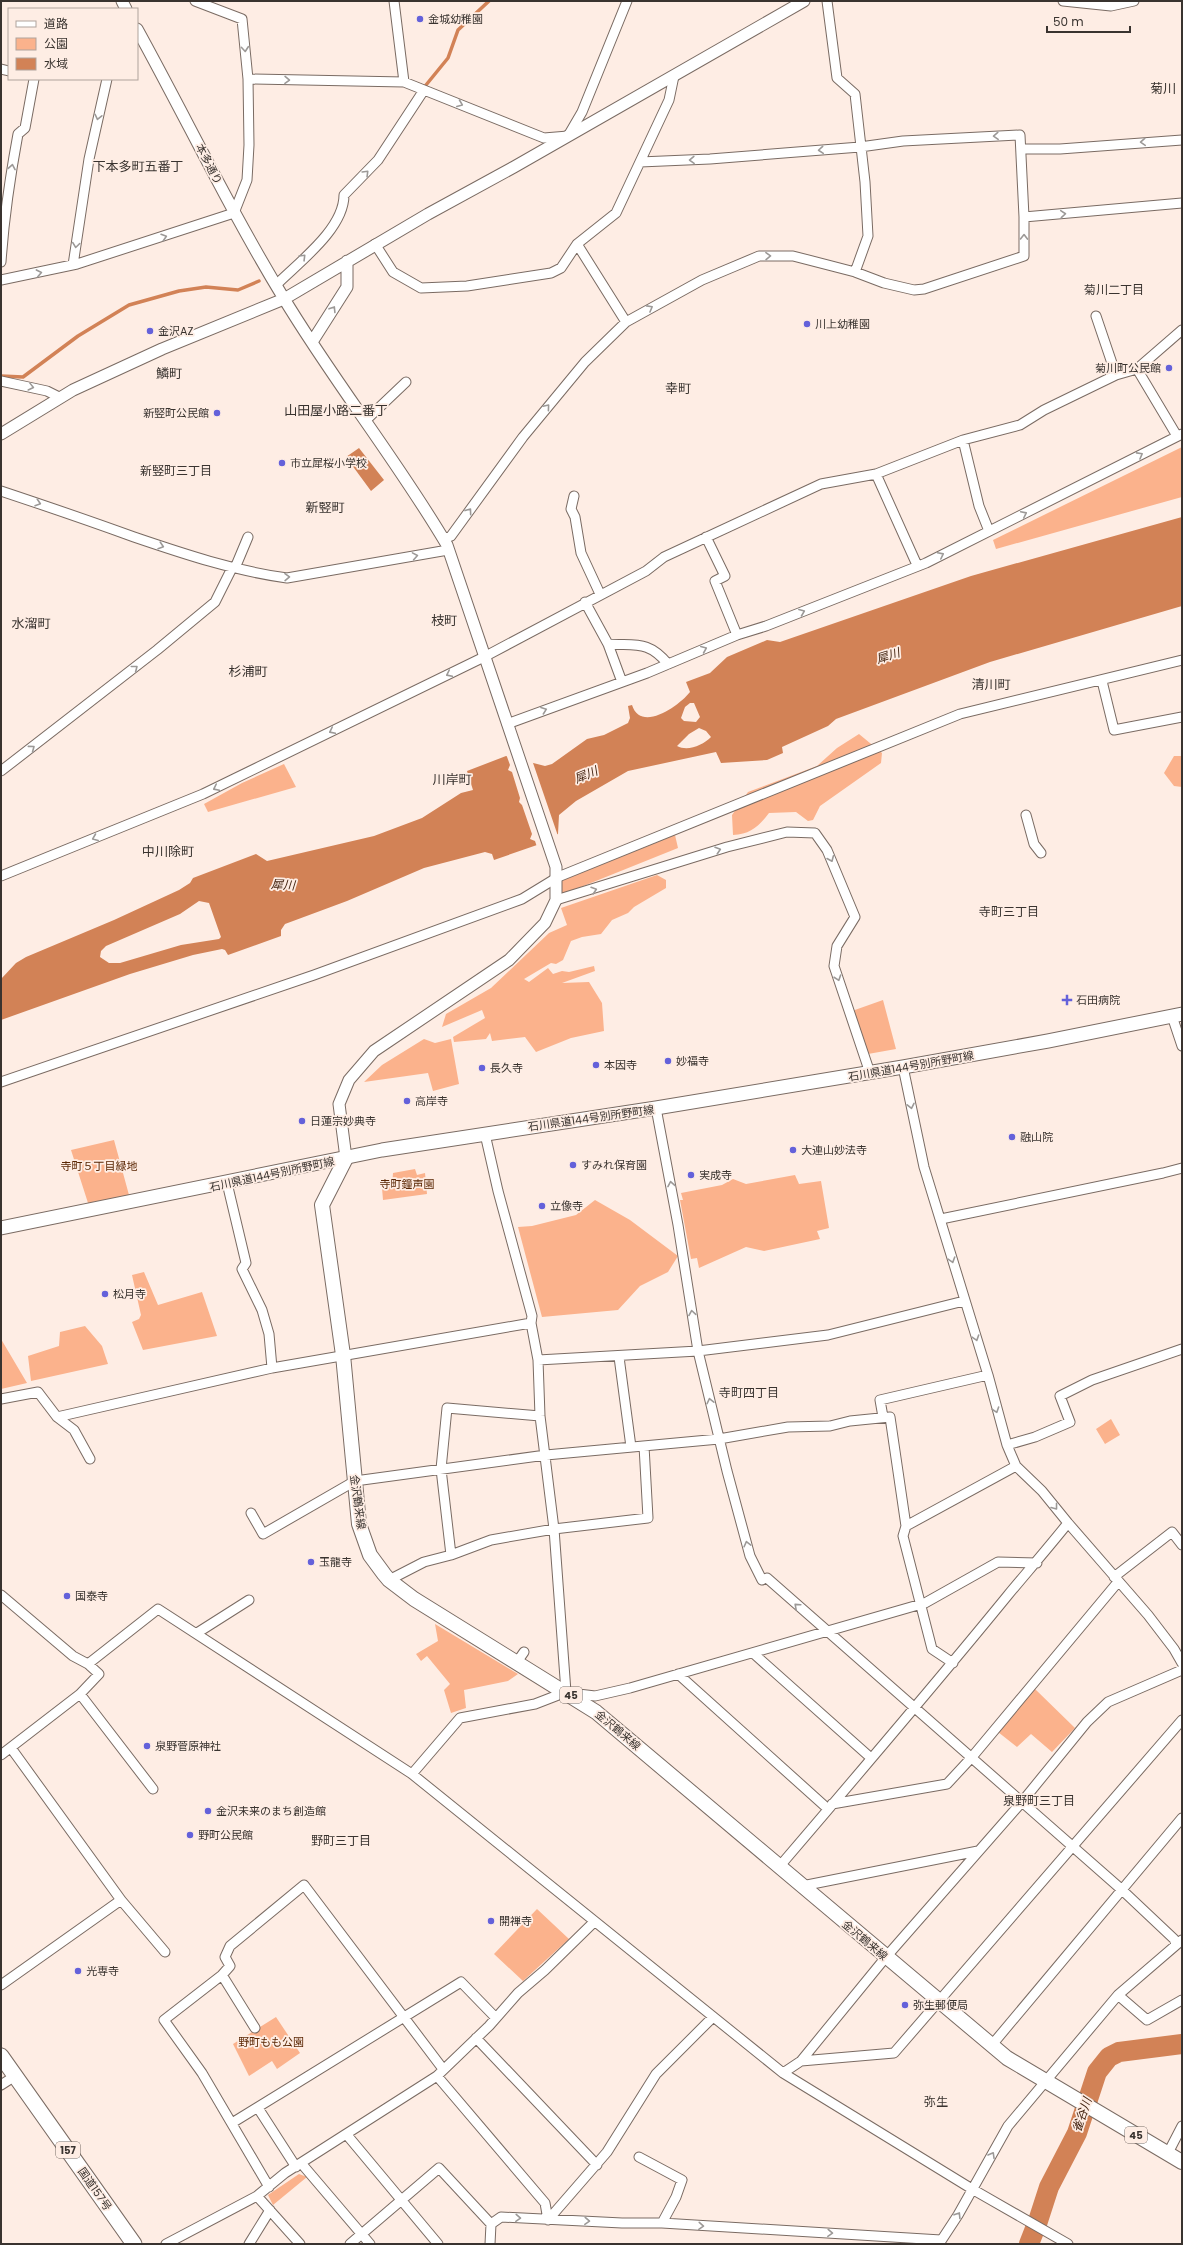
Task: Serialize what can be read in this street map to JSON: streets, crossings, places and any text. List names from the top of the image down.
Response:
{
  "streets": {
    "highway": ["157", "国道157号"],
    "main road": ["石川県道144号別所野町線", "金沢鶴来線", "45"],
    "street": ["本多通り"]
  },
  "crossings": [
    ["石川県道144号別所野町線", "金沢鶴来線"]
  ],
  "districts": [
    "菊川",
    "下本多町五番丁",
    "菊川二丁目",
    "鱗町",
    "幸町",
    "山田屋小路二番丁",
    "新竪町三丁目",
    "新竪町",
    "枝町",
    "水溜町",
    "杉浦町",
    "清川町",
    "川岸町",
    "中川除町",
    "寺町三丁目",
    "寺町四丁目",
    "泉野町三丁目",
    "野町三丁目",
    "弥生"
  ],
  "water": ["犀川", "雀谷川"],
  "parks": ["寺町５丁目緑地", "寺町鐘声園", "野町もも公園"],
  "places": {
    "other": [
      "金城幼稚園",
      "川上幼稚園",
      "金沢AZ",
      "菊川町公民館",
      "新竪町公民館",
      "市立犀桜小学校",
      "妙福寺",
      "本因寺",
      "長久寺",
      "高岸寺",
      "日蓮宗妙典寺",
      "融山院",
      "大連山妙法寺",
      "すみれ保育園",
      "実成寺",
      "立像寺",
      "松月寺",
      "玉龍寺",
      "国泰寺",
      "泉野菅原神社",
      "金沢未来のまち創造館",
      "野町公民館",
      "開禅寺",
      "光専寺",
      "弥生郵便局"
    ],
    "health": ["石田病院"]
  },
  "legend": ["道路", "公園", "水域"],
  "scale_bar": "50 m"
}
